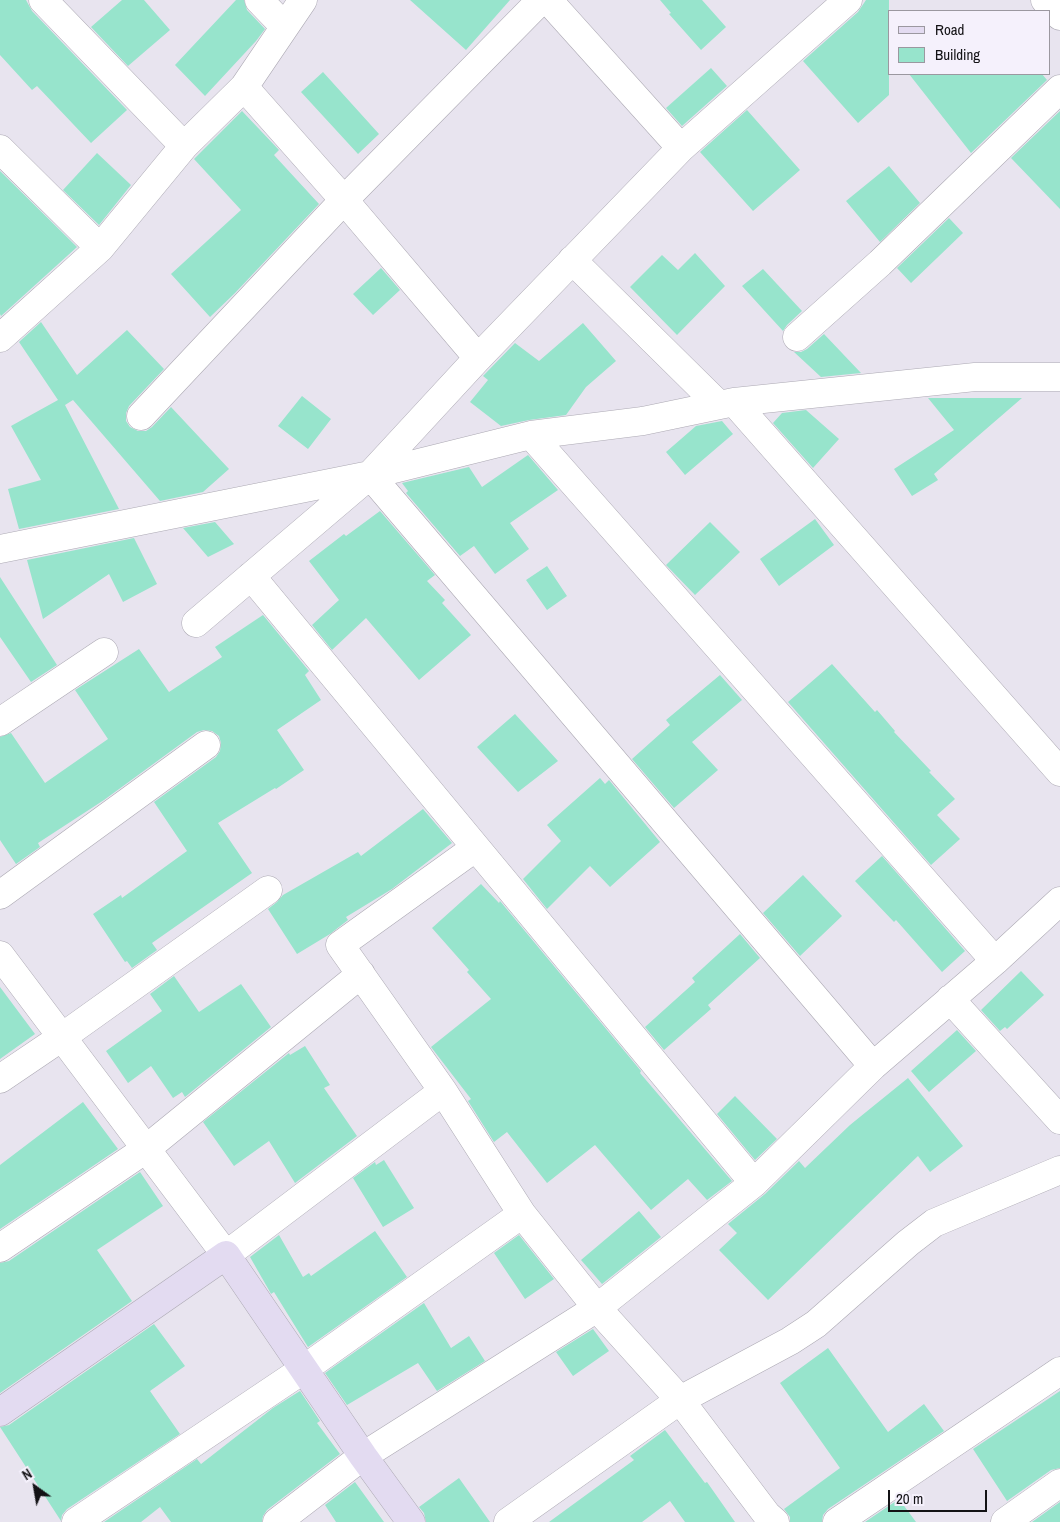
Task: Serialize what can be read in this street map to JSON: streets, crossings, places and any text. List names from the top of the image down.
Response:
{
  "legend": ["Road", "Building"],
  "scale_bar": "20 m",
  "north": "top left"
}
